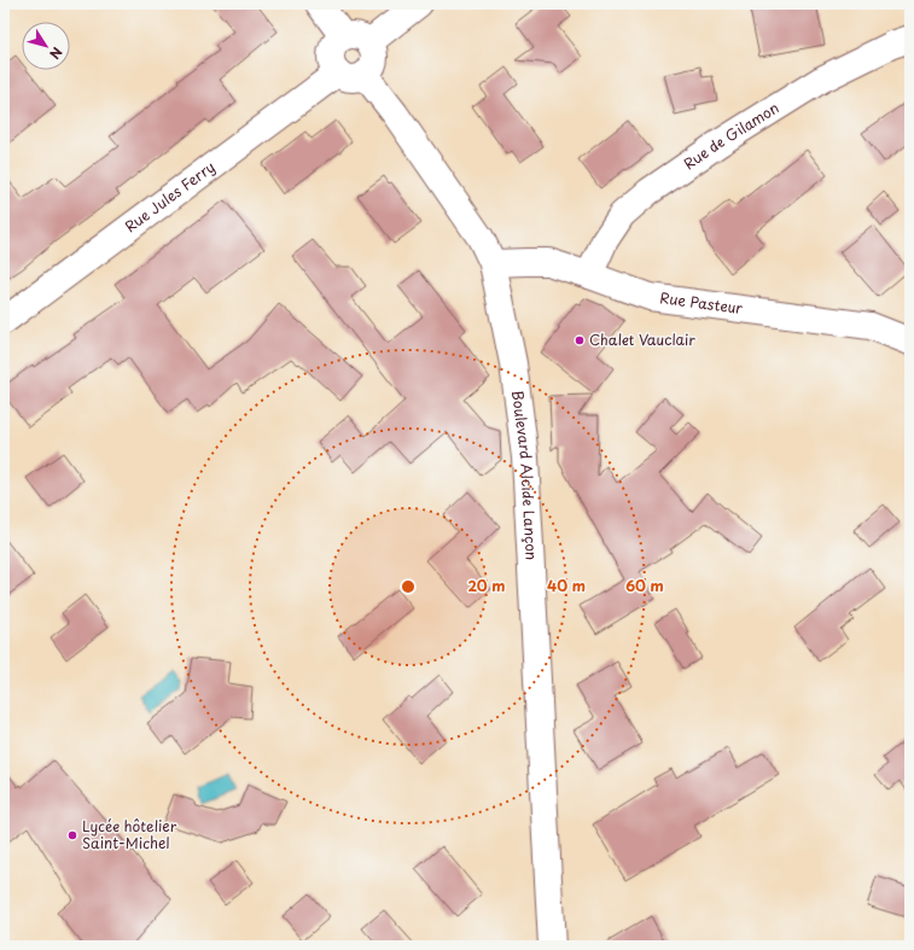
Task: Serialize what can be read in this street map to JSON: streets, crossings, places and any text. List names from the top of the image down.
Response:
{
  "streets": {
    "street": [
      "Rue de Gilamon",
      "Rue Jules Ferry",
      "Rue Pasteur",
      "Boulevard Alcide Lançon"
    ]
  },
  "crossings": [
    ["Rue de Gilamon", "Rue Pasteur"],
    ["Rue Jules Ferry", "Boulevard Alcide Lançon"],
    ["Rue Pasteur", "Boulevard Alcide Lançon"]
  ],
  "places": ["Chalet Vauclair", "Lycée hôtelier Saint-Michel"],
  "north": "bottom right",
  "rings": ["20 m", "40 m", "60 m"]
}
